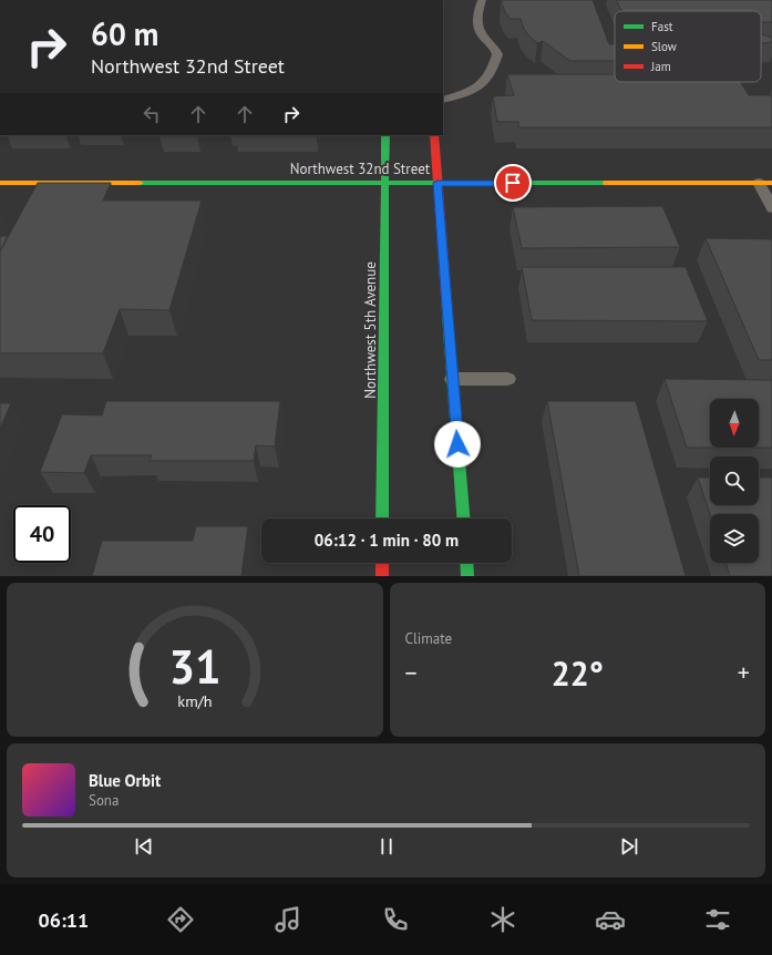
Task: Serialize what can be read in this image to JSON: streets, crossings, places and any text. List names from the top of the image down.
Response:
{
  "streets": {
    "street": ["Northwest 32nd Street", "Northwest 5th Avenue"]
  },
  "crossings": [
    ["Northwest 32nd Street", "Northwest 5th Avenue"]
  ],
  "legend": ["Fast", "Slow", "Jam"],
  "north": "bottom",
  "page": {
    "turn": ["60 m", "Northwest 32nd Street"],
    "limit": "40",
    "trip": "06:12 · 1 min · 80 m",
    "tile": "Climate",
    "heat": ["−", "22°", "+"],
    "song": ["Blue Orbit", "Sona"],
    "tabs": "06:11",
    "gauge": ["31", "km/h"]
  }
}
